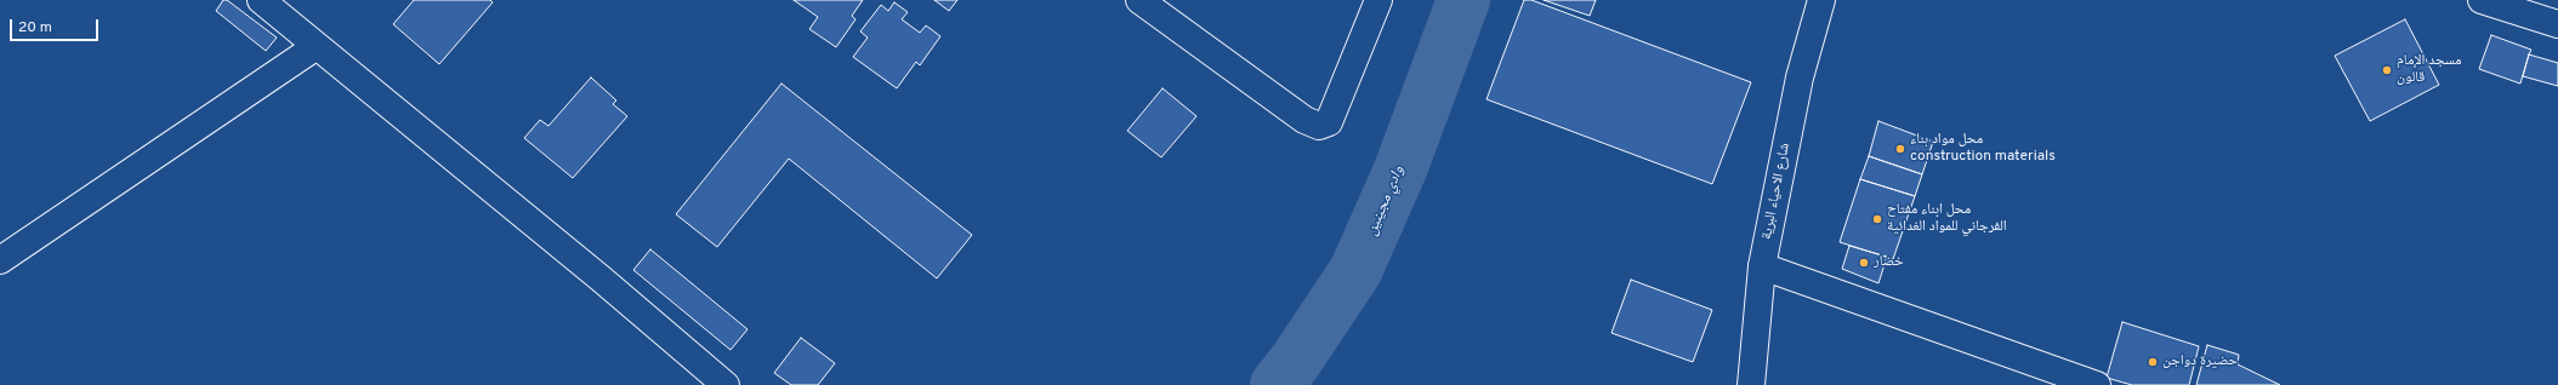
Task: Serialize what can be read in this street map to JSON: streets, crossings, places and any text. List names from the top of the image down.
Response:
{
  "streets": {
    "street": ["شارع الاحياء البرية"]
  },
  "water": ["وادي مجينين"],
  "places": [
    "مسجد الإمام قالون",
    "محل مواد بناء construction materials",
    "محل ابناء مفتاح الفرجاني للمواد الغدائية",
    "خضار",
    "حضيرة دواجن"
  ],
  "scale_bar": "20 m"
}
